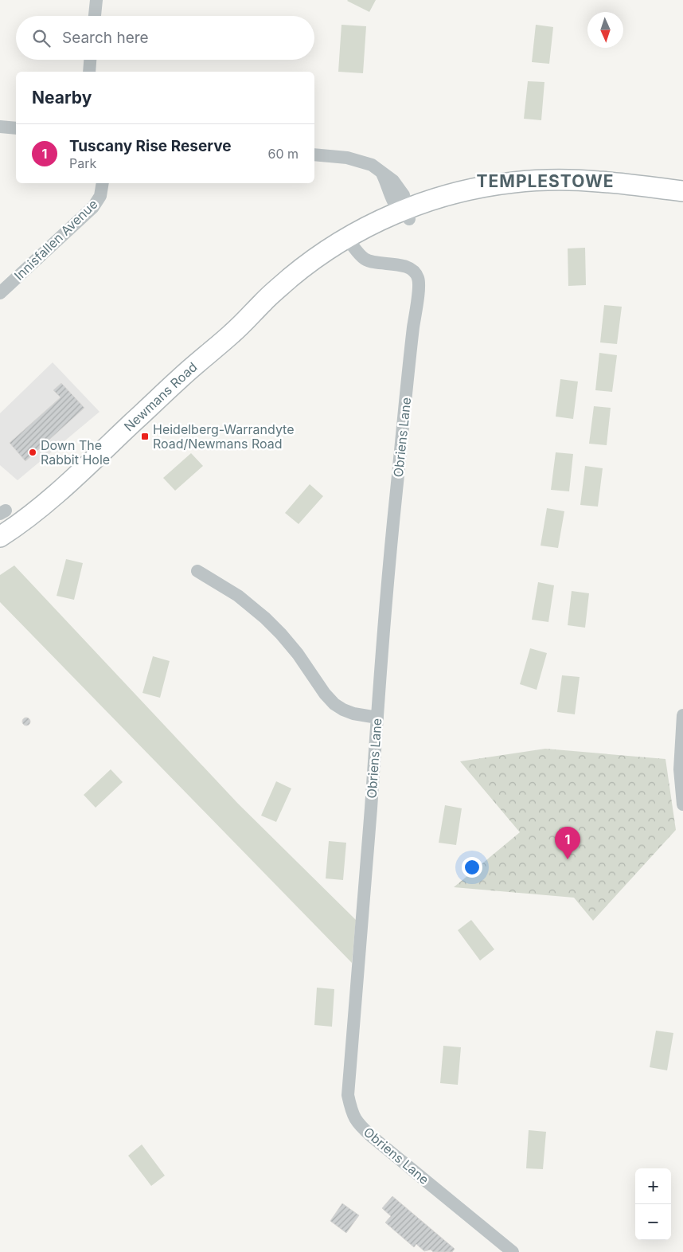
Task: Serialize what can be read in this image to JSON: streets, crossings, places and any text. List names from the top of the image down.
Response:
{
  "streets": {
    "main road": ["Newmans Road"],
    "street": ["Innisfallen Avenue", "Obriens Lane"]
  },
  "crossings": [
    ["Newmans Road", "Obriens Lane"]
  ],
  "districts": ["TEMPLESTOWE"],
  "places": {
    "transit": ["Heidelberg-Warrandyte Road/Newmans Road"],
    "other": ["Down The Rabbit Hole"]
  },
  "north": "bottom",
  "page": {
    "search": "Search here",
    "heading": "Nearby",
    "list": [
      {
        "mark": "1",
        "name": "Tuscany Rise Reserve",
        "note": "Park",
        "value": "60 m"
      }
    ],
    "pins": "1",
    "map_buttons": ["+", "−"]
  }
}
